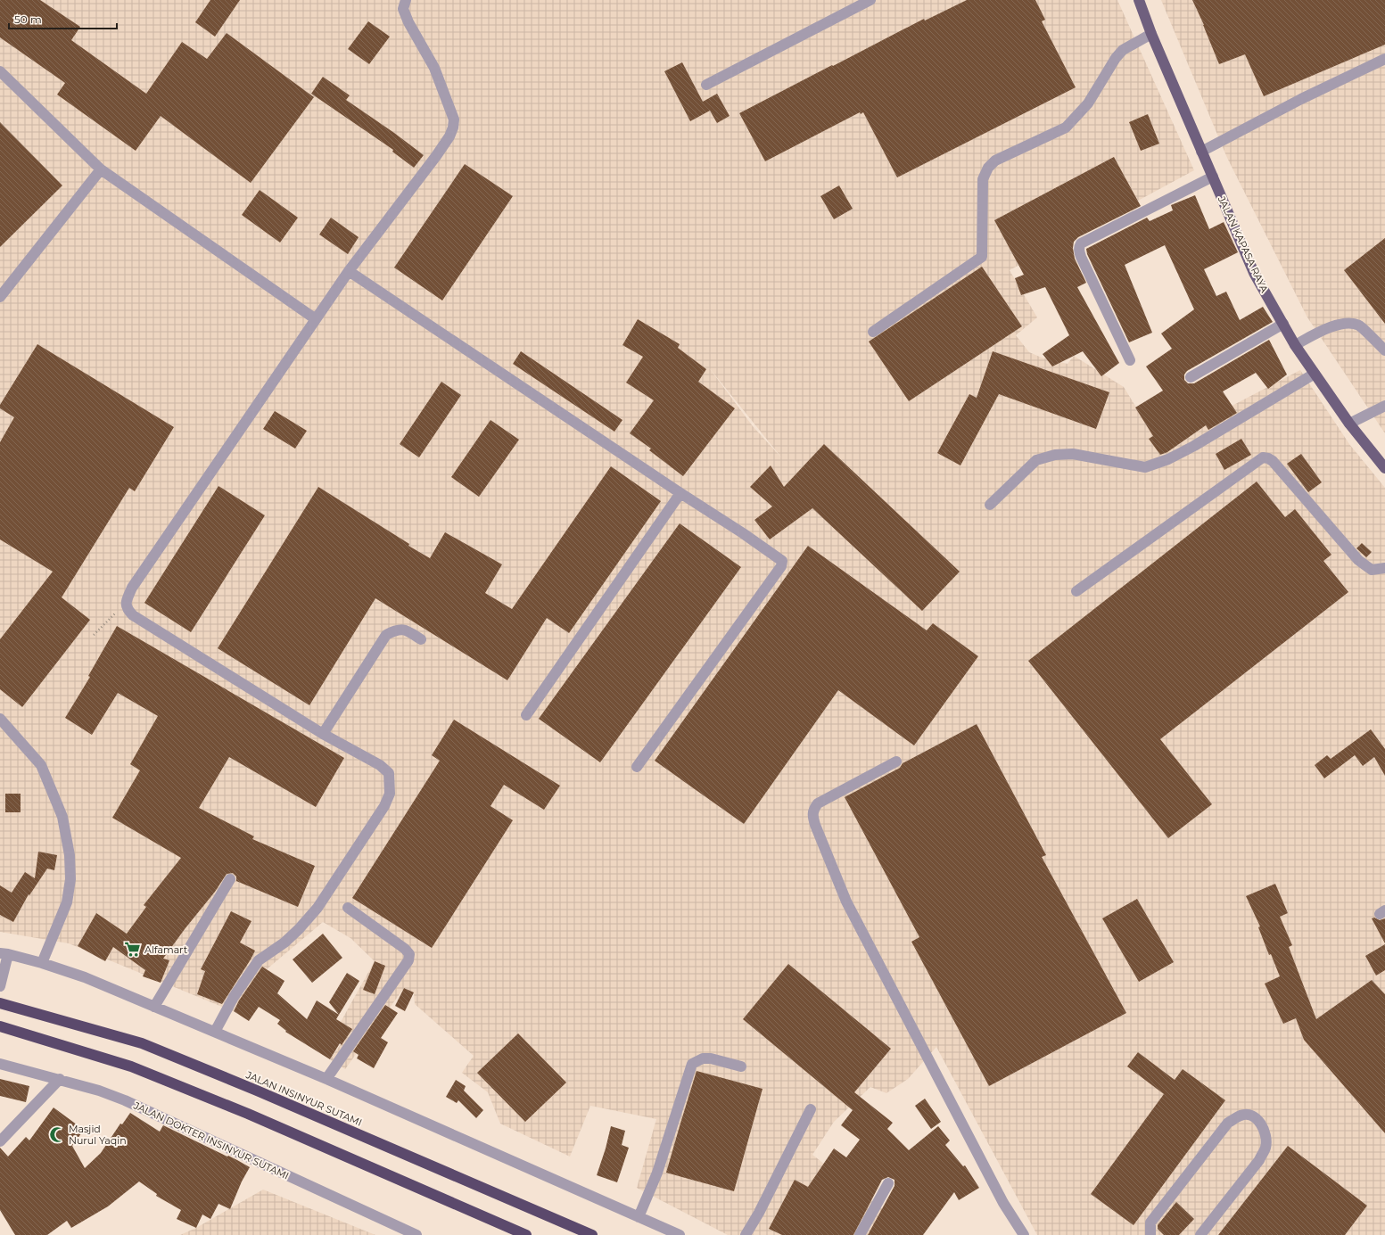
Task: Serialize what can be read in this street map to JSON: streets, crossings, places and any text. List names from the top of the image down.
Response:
{
  "streets": {
    "highway": ["JALAN INSINYUR SUTAMI"],
    "main road": ["JALAN KAPASA RAYA"],
    "street": ["JALAN DOKTER INSINYUR SUTAMI"]
  },
  "places": {
    "supermarket": ["Alfamart"],
    "mosque": ["Masjid Nurul Yaqin"]
  },
  "scale_bar": "50 m"
}
